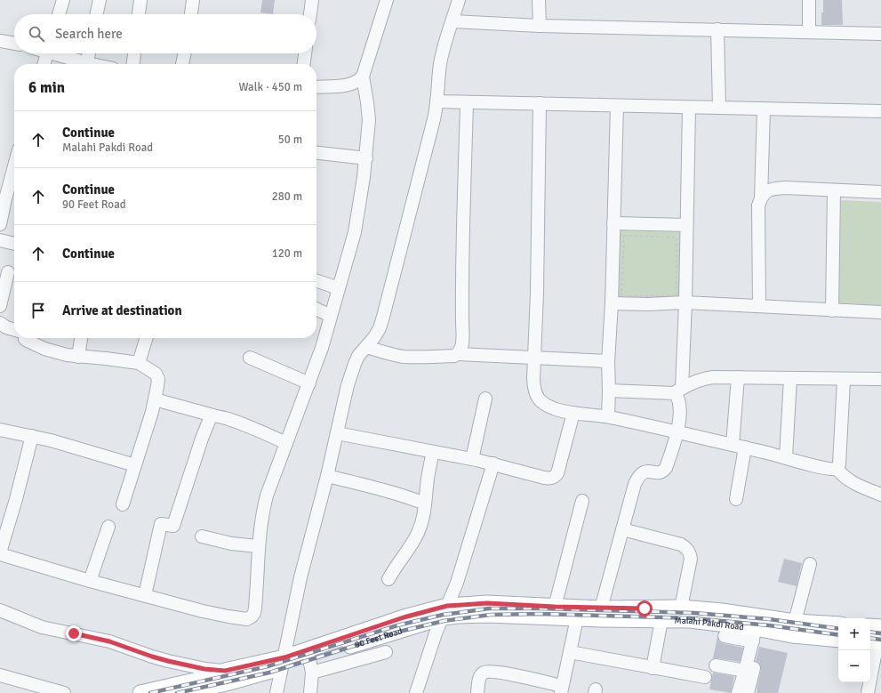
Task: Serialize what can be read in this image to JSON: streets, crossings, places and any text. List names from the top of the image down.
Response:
{
  "streets": {
    "main road": ["Malahi Pakdi Road", "90 Feet Road"]
  },
  "crossings": [
    ["Malahi Pakdi Road", "90 Feet Road"]
  ],
  "page": {
    "search": "Search here",
    "heading": ["6 min", "Walk · 450 m"],
    "list": [
      ["Continue", "Malahi Pakdi Road", "50 m"],
      ["Continue", "90 Feet Road", "280 m"],
      ["Continue", "120 m"],
      "Arrive at destination"
    ],
    "map_buttons": ["+", "−"]
  }
}
